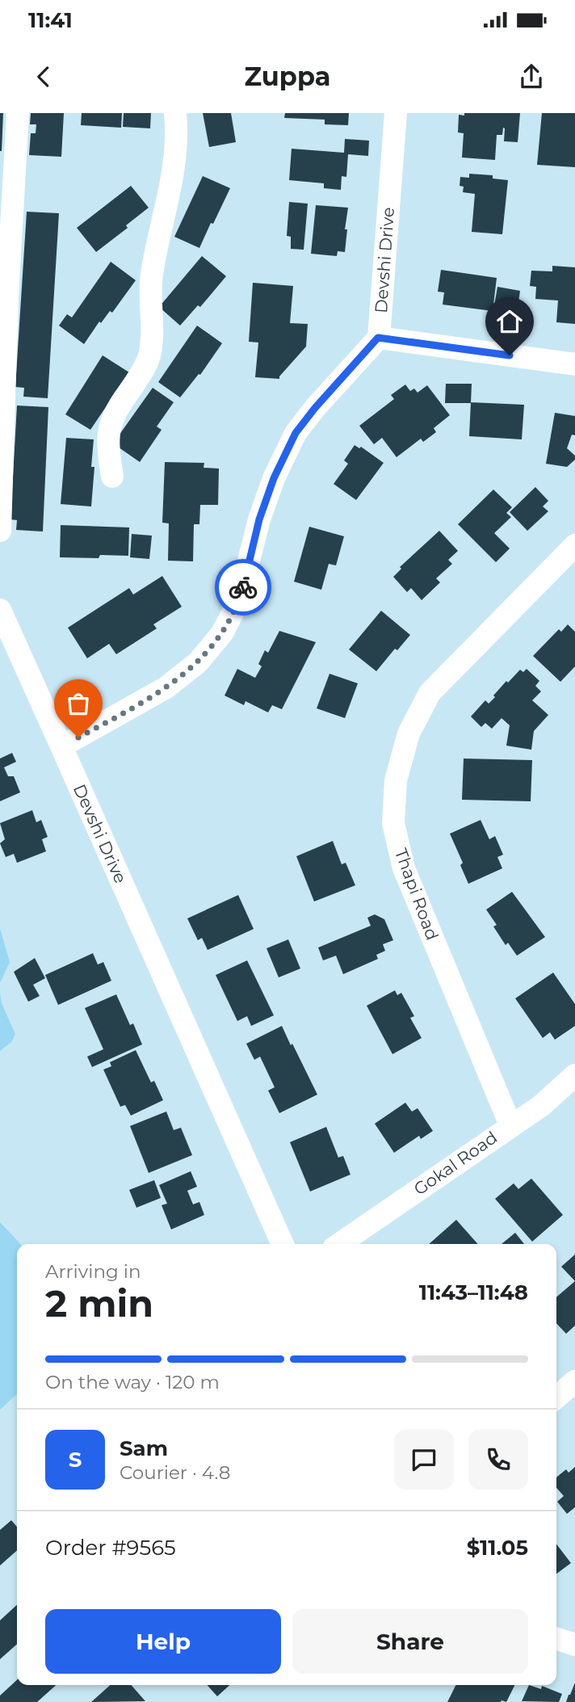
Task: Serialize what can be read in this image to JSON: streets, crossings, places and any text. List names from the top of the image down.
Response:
{
  "streets": {
    "street": ["Devshi Drive", "Thapi Road", "Gokal Road"]
  },
  "crossings": [
    ["Thapi Road", "Gokal Road"]
  ],
  "page": {
    "status": "11:41",
    "header": "Zuppa",
    "heading": ["2 min", "Arriving in", "11:43–11:48"],
    "panel": [
      "Sam",
      "Courier · 4.8",
      "Order #9565",
      "$11.05"
    ],
    "bar": "On the way · 120 m",
    "round": "S",
    "buttons": ["Help", "Share"]
  }
}
